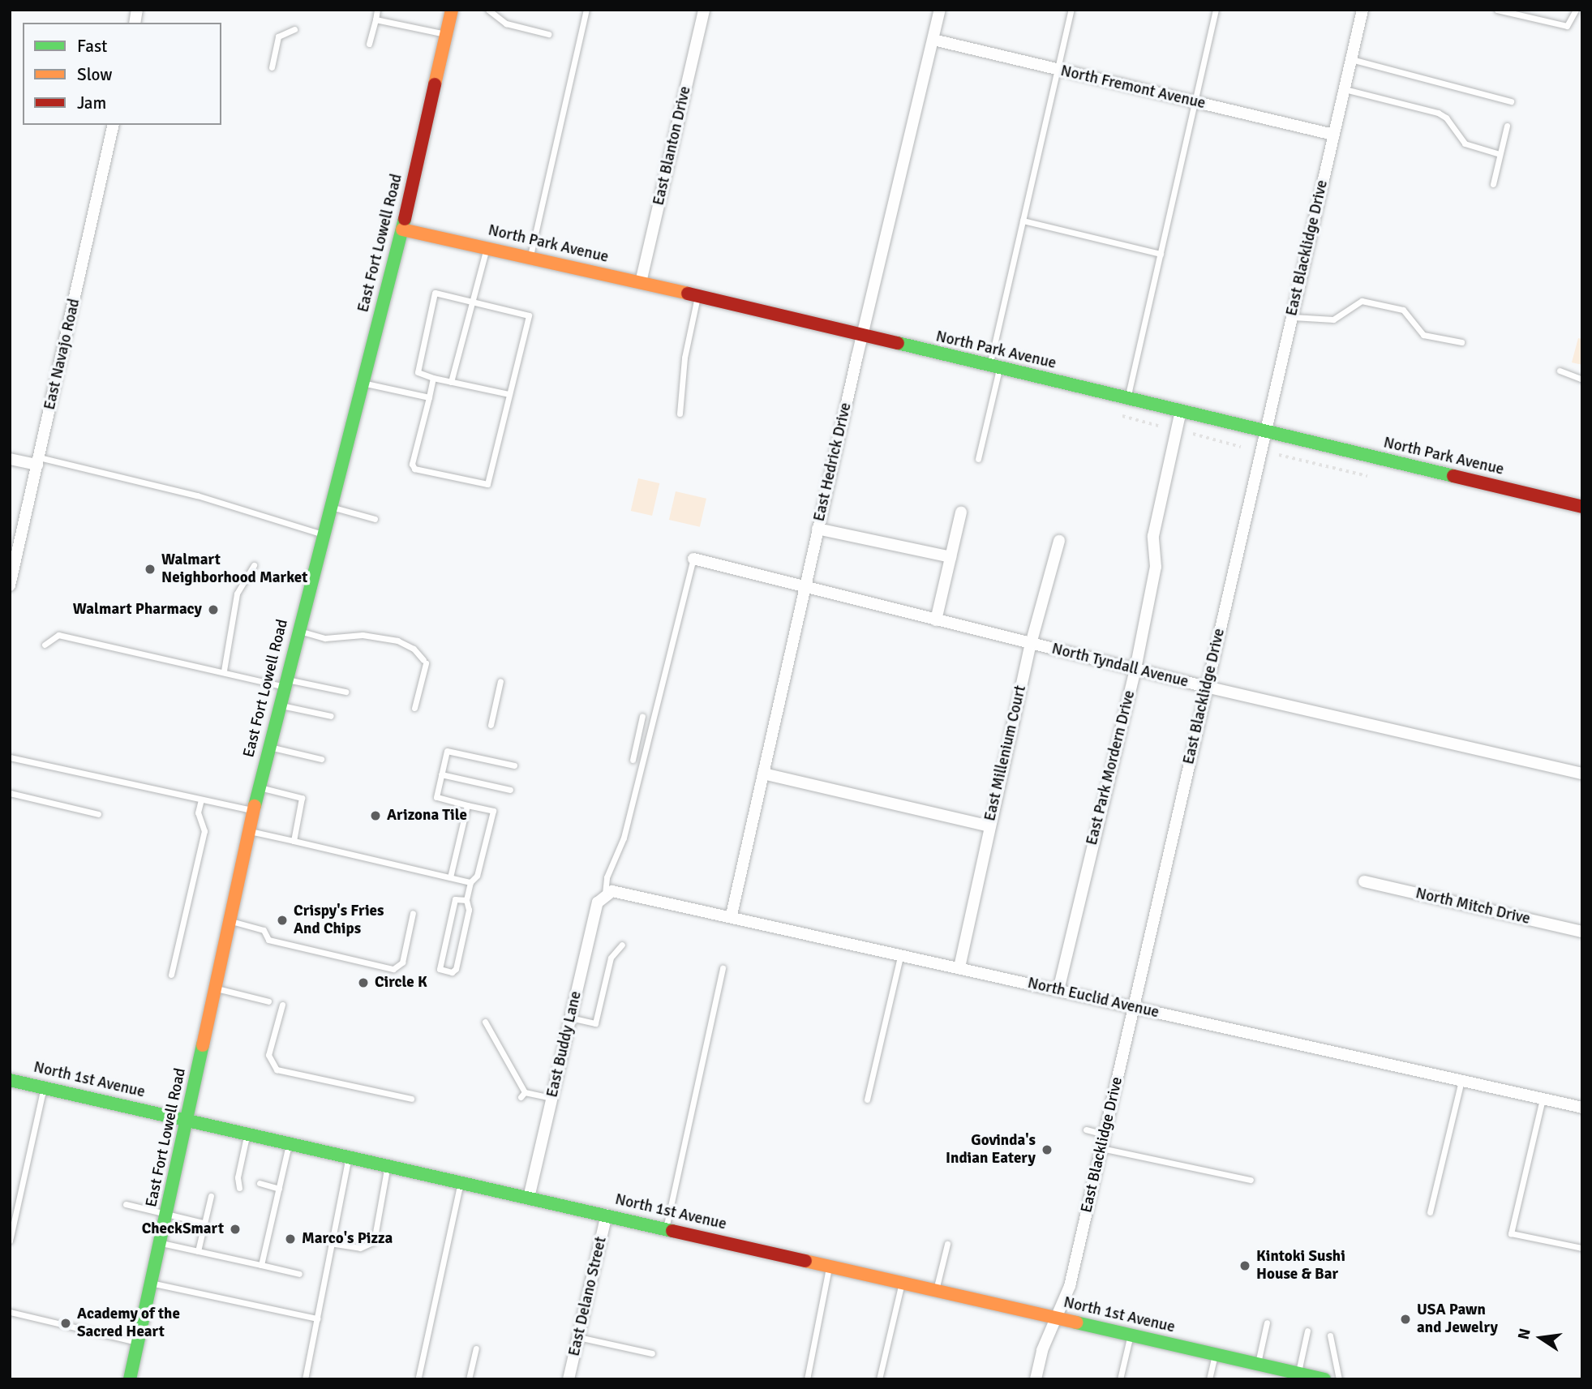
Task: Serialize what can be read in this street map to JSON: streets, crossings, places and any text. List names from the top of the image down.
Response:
{
  "streets": {
    "main road": ["East Fort Lowell Road", "North Park Avenue", "North 1st Avenue"],
    "street": [
      "North Fremont Avenue",
      "East Blanton Drive",
      "East Blacklidge Drive",
      "East Navajo Road",
      "East Hedrick Drive",
      "North Tyndall Avenue",
      "East Millenium Court",
      "East Park Mordern Drive",
      "North Mitch Drive",
      "North Euclid Avenue",
      "East Buddy Lane",
      "East Delano Street"
    ]
  },
  "crossings": [
    ["North Fremont Avenue", "East Blacklidge Drive"],
    ["North Fremont Avenue", "East Hedrick Drive"],
    ["East Blanton Drive", "North Park Avenue"],
    ["East Fort Lowell Road", "North Park Avenue"],
    ["East Fort Lowell Road", "North 1st Avenue"],
    ["North Park Avenue", "East Blacklidge Drive"],
    ["North Park Avenue", "East Hedrick Drive"],
    ["North Park Avenue", "East Park Mordern Drive"],
    ["East Blacklidge Drive", "North Tyndall Avenue"],
    ["East Blacklidge Drive", "North Euclid Avenue"],
    ["East Blacklidge Drive", "North 1st Avenue"],
    ["East Hedrick Drive", "North Tyndall Avenue"],
    ["East Hedrick Drive", "North Euclid Avenue"],
    ["North Tyndall Avenue", "East Millenium Court"],
    ["North Tyndall Avenue", "East Park Mordern Drive"],
    ["East Millenium Court", "North Euclid Avenue"],
    ["East Park Mordern Drive", "North Euclid Avenue"],
    ["North Euclid Avenue", "East Buddy Lane"],
    ["East Buddy Lane", "North 1st Avenue"],
    ["North 1st Avenue", "East Delano Street"]
  ],
  "places": [
    "Walmart Neighborhood Market",
    "Walmart Pharmacy",
    "Arizona Tile",
    "Crispy's Fries And Chips",
    "Circle K",
    "Govinda's Indian Eatery",
    "CheckSmart",
    "Marco's Pizza",
    "Kintoki Sushi House & Bar",
    "USA Pawn and Jewelry",
    "Academy of the Sacred Heart"
  ],
  "legend": ["Fast", "Slow", "Jam"],
  "north": "left"
}
